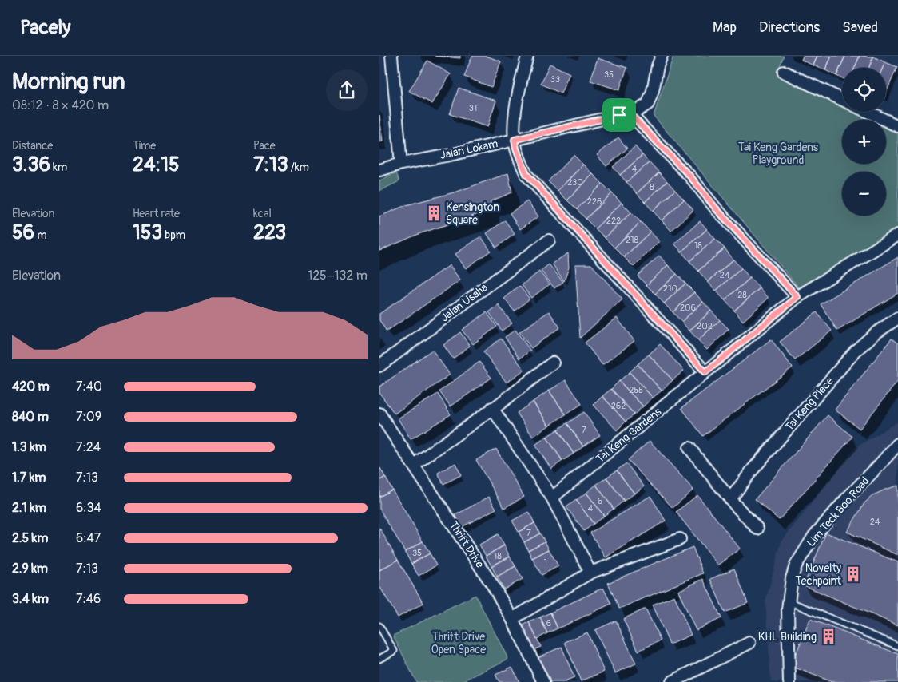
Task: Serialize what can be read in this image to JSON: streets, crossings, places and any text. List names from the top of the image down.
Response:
{
  "streets": {
    "street": [
      "Jalan Lokam",
      "Jalan Usaha",
      "Tai Keng Place",
      "Tai Keng Gardens",
      "Lim Teck Boo Road",
      "Thrift Drive"
    ]
  },
  "parks": ["Tai Keng Gardens Playground", "Thrift Drive Open Space"],
  "places": {
    "building": ["Kensington Square", "Novelty Techpoint", "KHL Building"]
  },
  "house_numbers": [
    "35",
    "33",
    "31",
    "4",
    "230",
    "8",
    "226",
    "222",
    "218",
    "18",
    "24",
    "210",
    "28",
    "206",
    "202",
    "258",
    "262",
    "7",
    "6",
    "4",
    "24",
    "7",
    "35",
    "18",
    "1",
    "6"
  ],
  "page": {
    "header": "Pacely",
    "nav": ["Map", "Directions", "Saved"],
    "heading": ["Morning run", "08:12 · 8 × 420 m"],
    "map_buttons": ["+", "−"],
    "stats": [
      ["Distance", "3.36 km"],
      ["Time", "24:15"],
      ["Pace", "7:13 /km"],
      ["Elevation", "56 m"],
      ["Heart rate", "153 bpm"],
      ["kcal", "223"]
    ],
    "chart": ["Elevation", "125–132 m"],
    "list": [
      {
        "name": "420 m",
        "note": "7:40"
      },
      {
        "name": "840 m",
        "note": "7:09"
      },
      {
        "name": "1.3 km",
        "note": "7:24"
      },
      {
        "name": "1.7 km",
        "note": "7:13"
      },
      {
        "name": "2.1 km",
        "note": "6:34"
      },
      {
        "name": "2.5 km",
        "note": "6:47"
      },
      {
        "name": "2.9 km",
        "note": "7:13"
      },
      {
        "name": "3.4 km",
        "note": "7:46"
      }
    ]
  }
}
